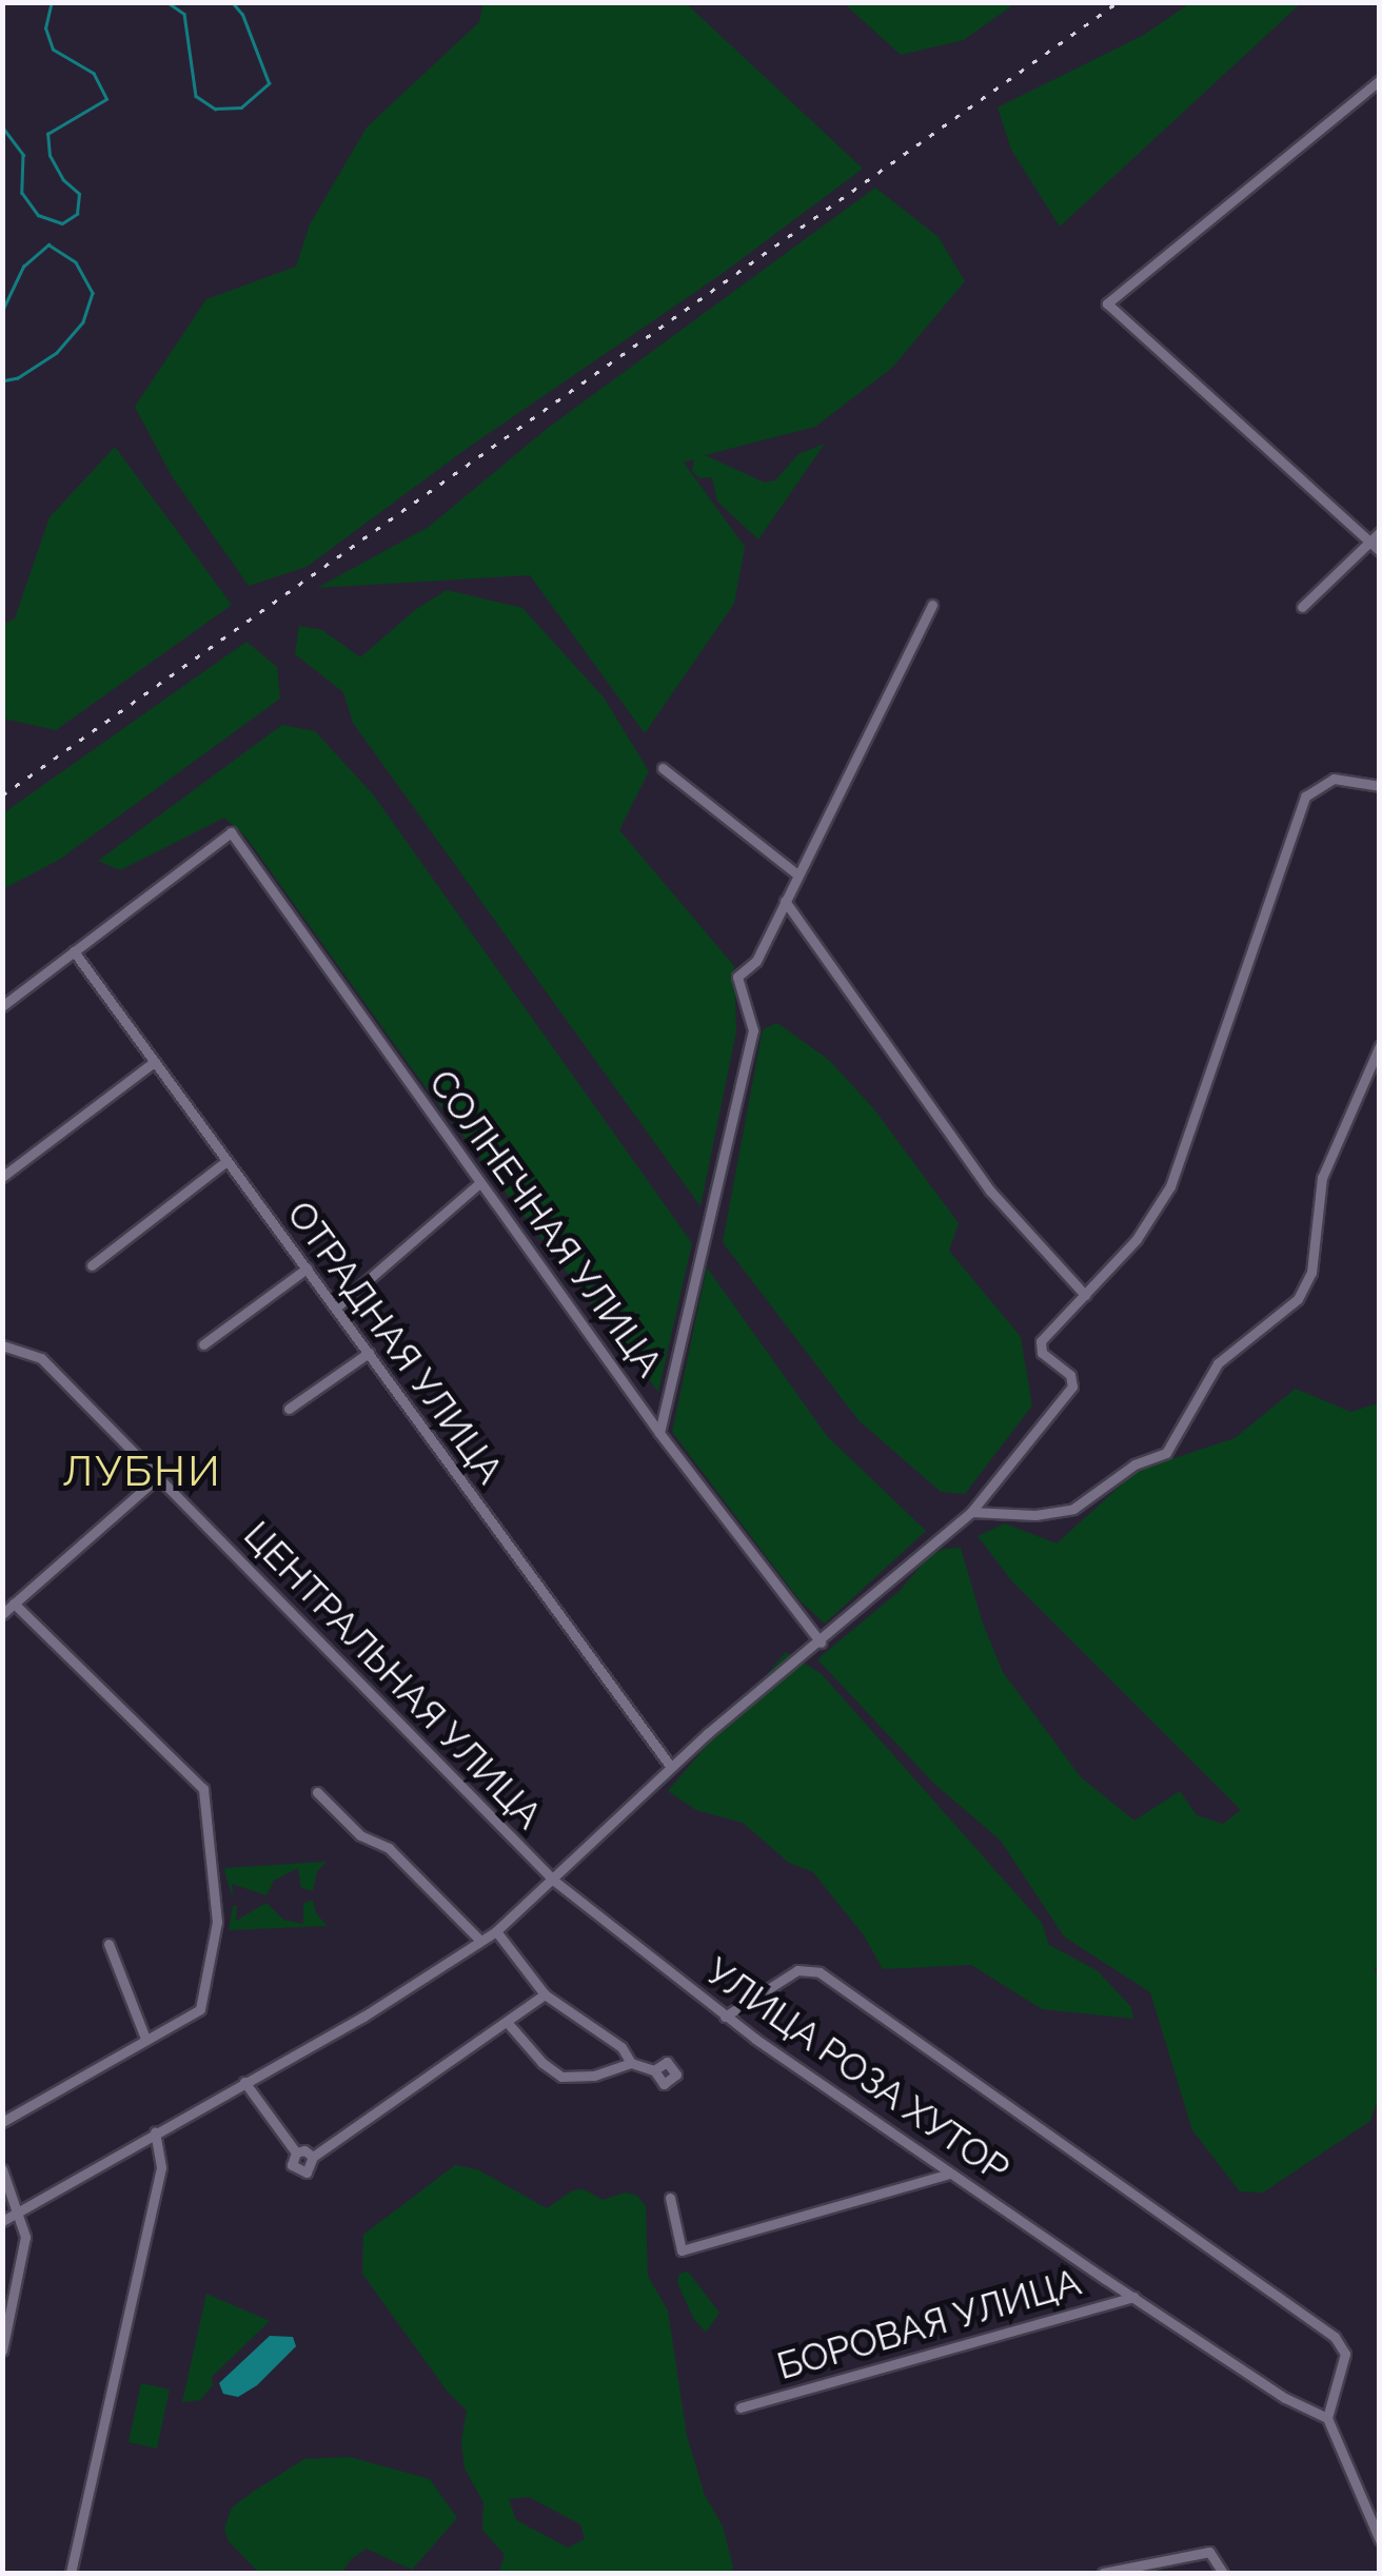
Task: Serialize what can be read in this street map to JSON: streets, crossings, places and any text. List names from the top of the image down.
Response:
{
  "streets": {
    "street": [
      "СОЛНЕЧНАЯ УЛИЦА",
      "ОТРАДНАЯ УЛИЦА",
      "ЦЕНТРАЛЬНАЯ УЛИЦА",
      "УЛИЦА РОЗА ХУТОР",
      "БОРОВАЯ УЛИЦА"
    ]
  },
  "crossings": [
    ["СОЛНЕЧНАЯ УЛИЦА", "ОТРАДНАЯ УЛИЦА"],
    ["ЦЕНТРАЛЬНАЯ УЛИЦА", "УЛИЦА РОЗА ХУТОР"],
    ["УЛИЦА РОЗА ХУТОР", "БОРОВАЯ УЛИЦА"]
  ],
  "districts": ["ЛУБНИ"]
}
